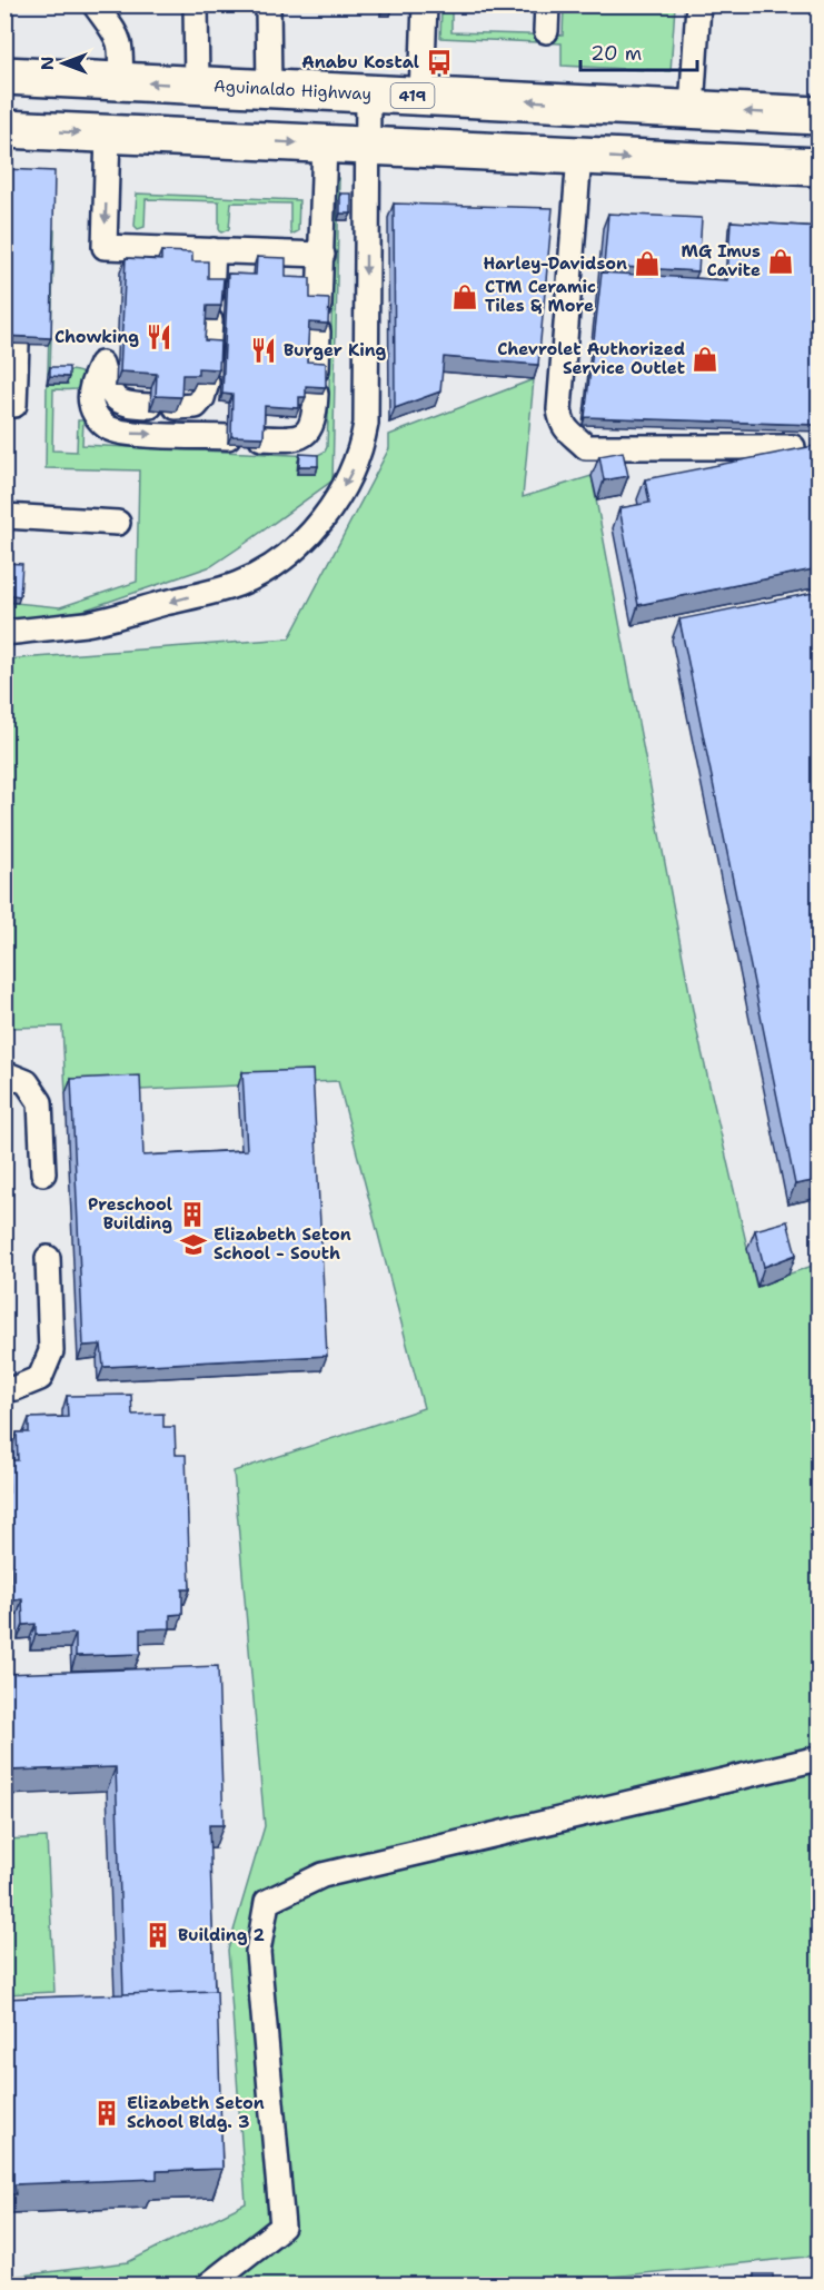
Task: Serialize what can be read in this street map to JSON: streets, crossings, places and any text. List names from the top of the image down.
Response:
{
  "streets": {
    "highway": ["Aguinaldo Highway", "419"]
  },
  "places": {
    "bus stop": ["Anabu Kostal"],
    "shop": [
      "MG Imus Cavite",
      "Harley-Davidson",
      "CTM Ceramic Tiles & More",
      "Chevrolet Authorized Service Outlet"
    ],
    "restaurant": ["Chowking", "Burger King"],
    "building": ["Preschool Building", "Building 2", "Elizabeth Seton School Bldg. 3"],
    "school or university": ["Elizabeth Seton School - South"]
  },
  "scale_bar": "20 m",
  "north": "left"
}
